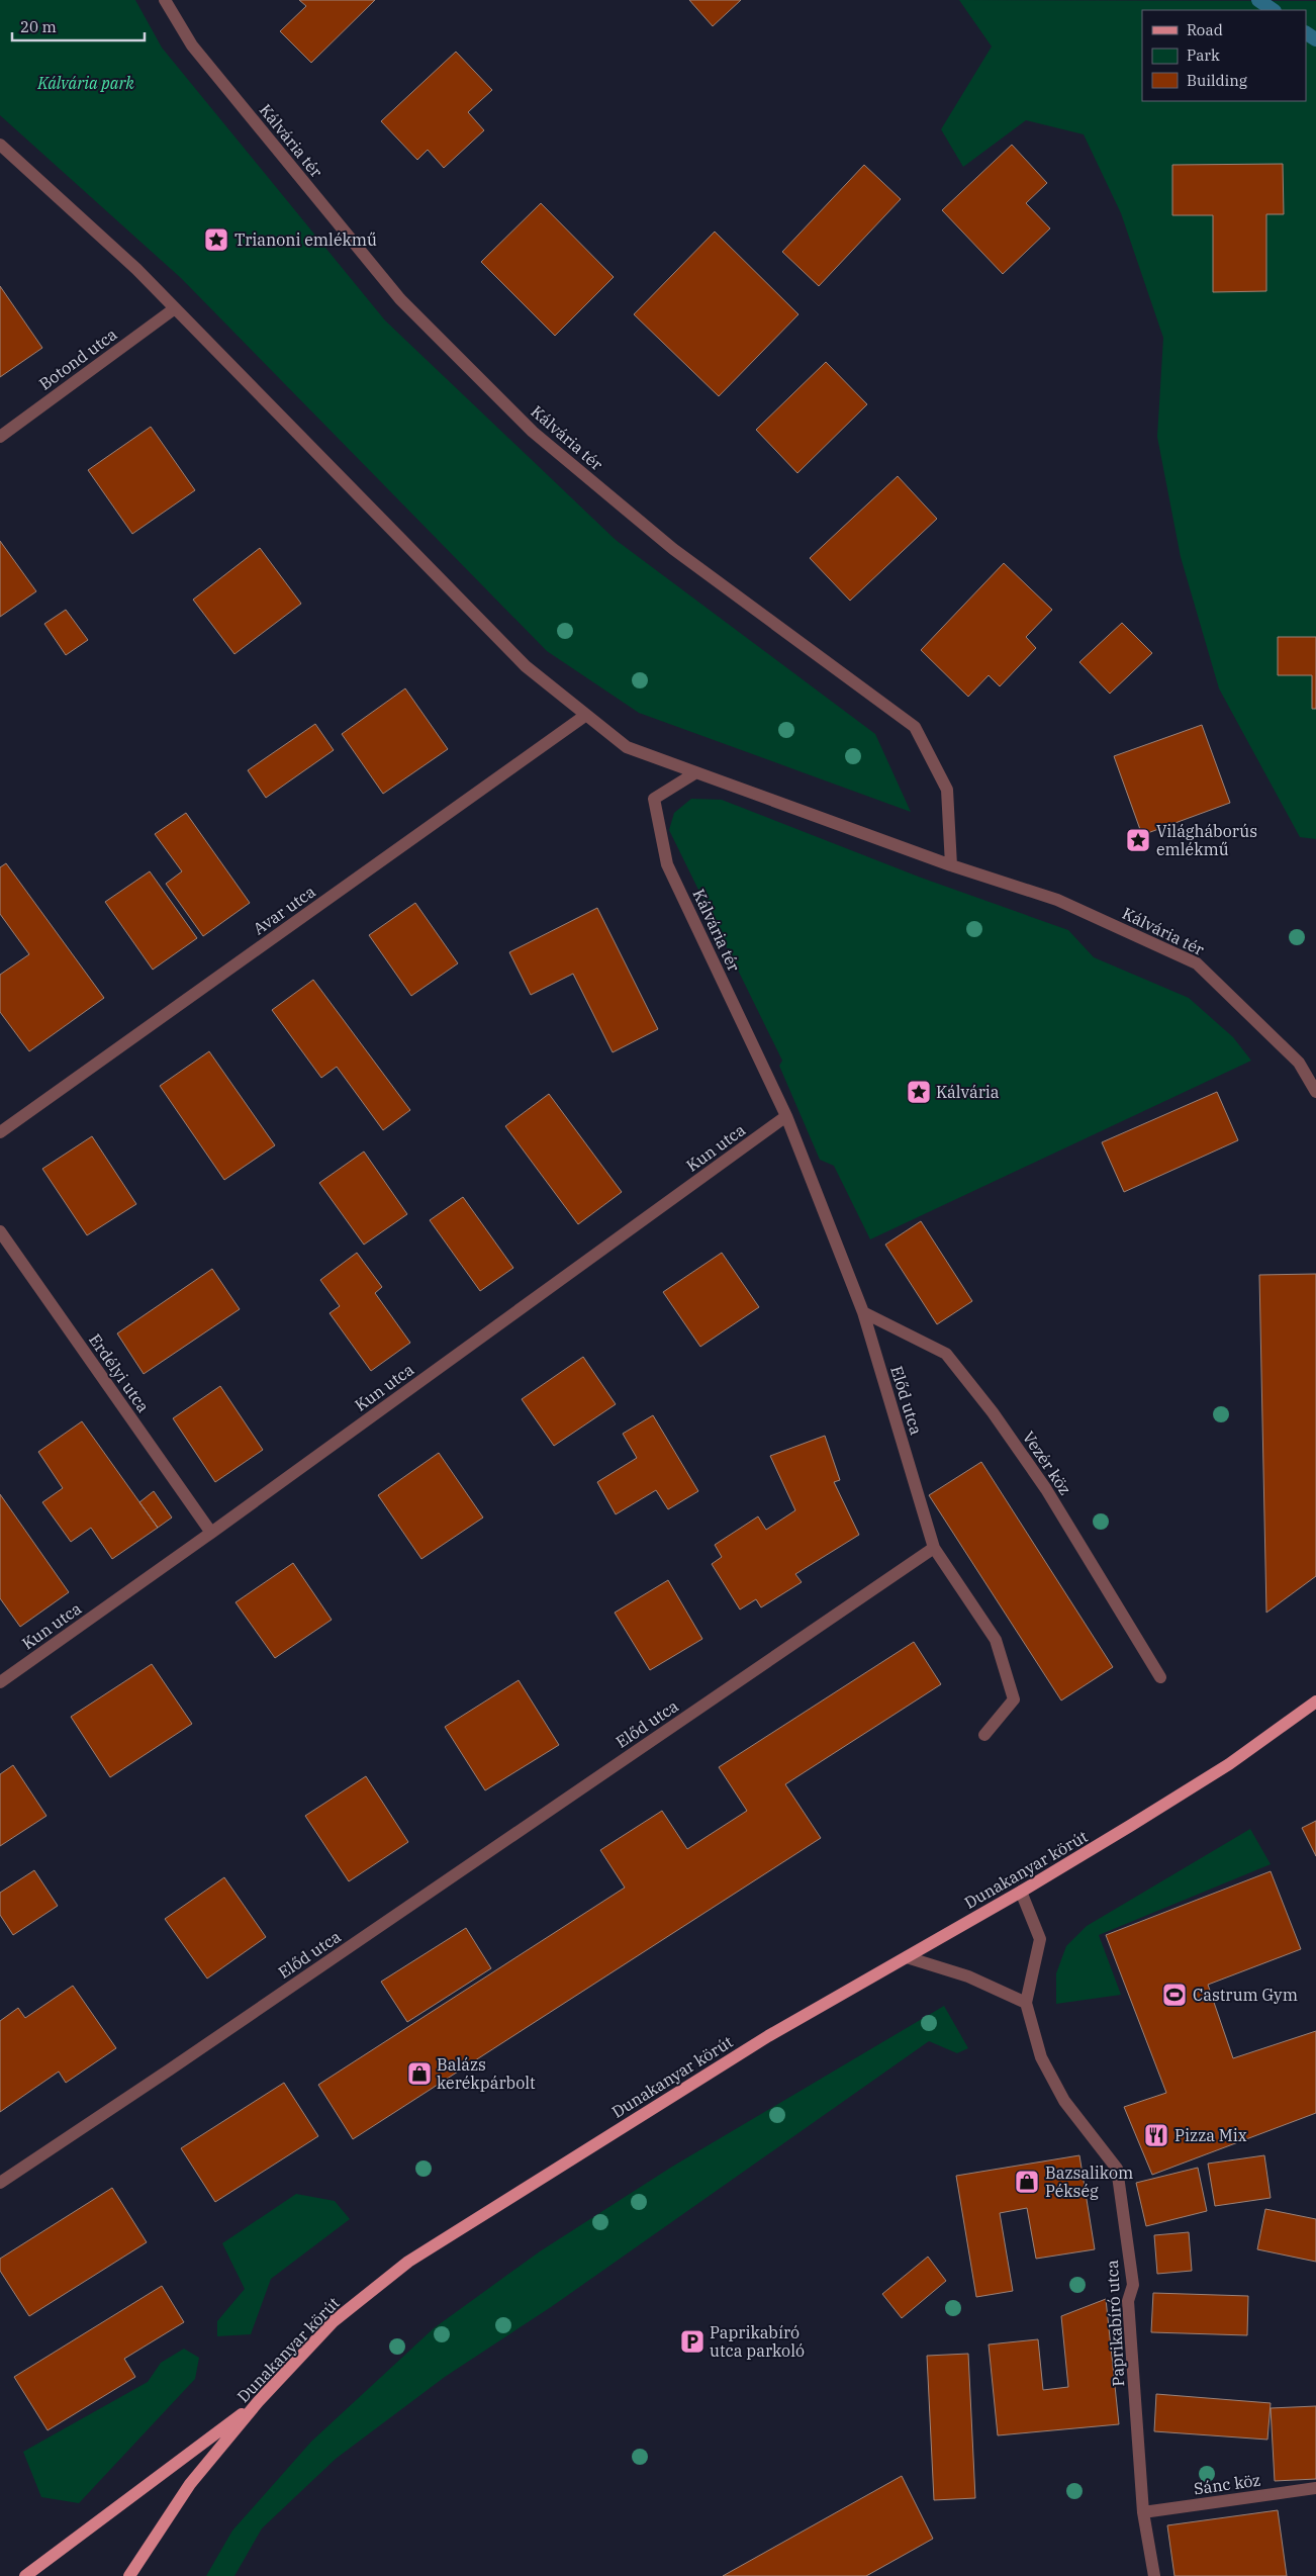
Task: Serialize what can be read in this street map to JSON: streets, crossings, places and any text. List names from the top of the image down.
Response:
{
  "streets": {
    "main road": ["Dunakanyar körút"],
    "street": [
      "Kálvária tér",
      "Botond utca",
      "Avar utca",
      "Kun utca",
      "Erdélyi utca",
      "Előd utca",
      "Vezér köz",
      "Paprikabíró utca",
      "Sánc köz"
    ]
  },
  "crossings": [
    ["Kálvária tér", "Botond utca"],
    ["Kálvária tér", "Avar utca"],
    ["Kálvária tér", "Kun utca"],
    ["Kálvária tér", "Előd utca"],
    ["Kun utca", "Erdélyi utca"],
    ["Kun utca", "Előd utca"],
    ["Előd utca", "Vezér köz"],
    ["Dunakanyar körút", "Paprikabíró utca"],
    ["Paprikabíró utca", "Sánc köz"]
  ],
  "parks": ["Kálvária park"],
  "places": {
    "place": ["Trianoni emlékmű", "Világháborús emlékmű", "Kálvária"],
    "sports": ["Castrum Gym"],
    "shop": ["Balázs kerékpárbolt", "Bazsalikom Pékség"],
    "restaurant": ["Pizza Mix"],
    "parking": ["Paprikabíró utca parkoló"]
  },
  "legend": ["Road", "Park", "Building"],
  "scale_bar": "20 m"
}
